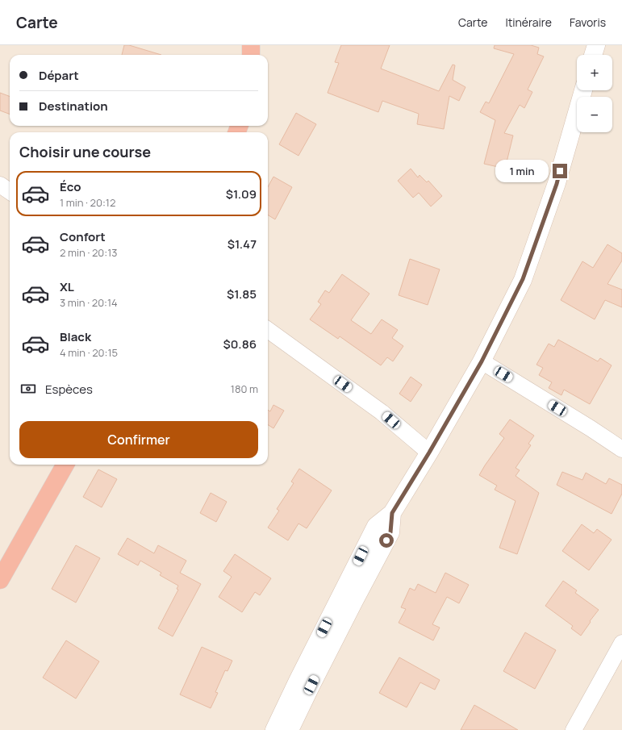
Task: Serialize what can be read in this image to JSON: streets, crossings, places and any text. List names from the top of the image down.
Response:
{
  "page": {
    "header": "Carte",
    "nav": ["Carte", "Itinéraire", "Favoris"],
    "map_buttons": ["+", "−"],
    "banner": ["Départ", "Destination"],
    "heading": "Choisir une course",
    "bubble": "1 min",
    "list": [
      {
        "name": "Éco",
        "note": "1 min · 20:12",
        "value": "$1.09"
      },
      {
        "name": "Confort",
        "note": "2 min · 20:13",
        "value": "$1.47"
      },
      {
        "name": "XL",
        "note": "3 min · 20:14",
        "value": "$1.85"
      },
      {
        "name": "Black",
        "note": "4 min · 20:15",
        "value": "$0.86"
      }
    ],
    "pay": ["Espèces", "180 m"],
    "buttons": "Confirmer"
  }
}
